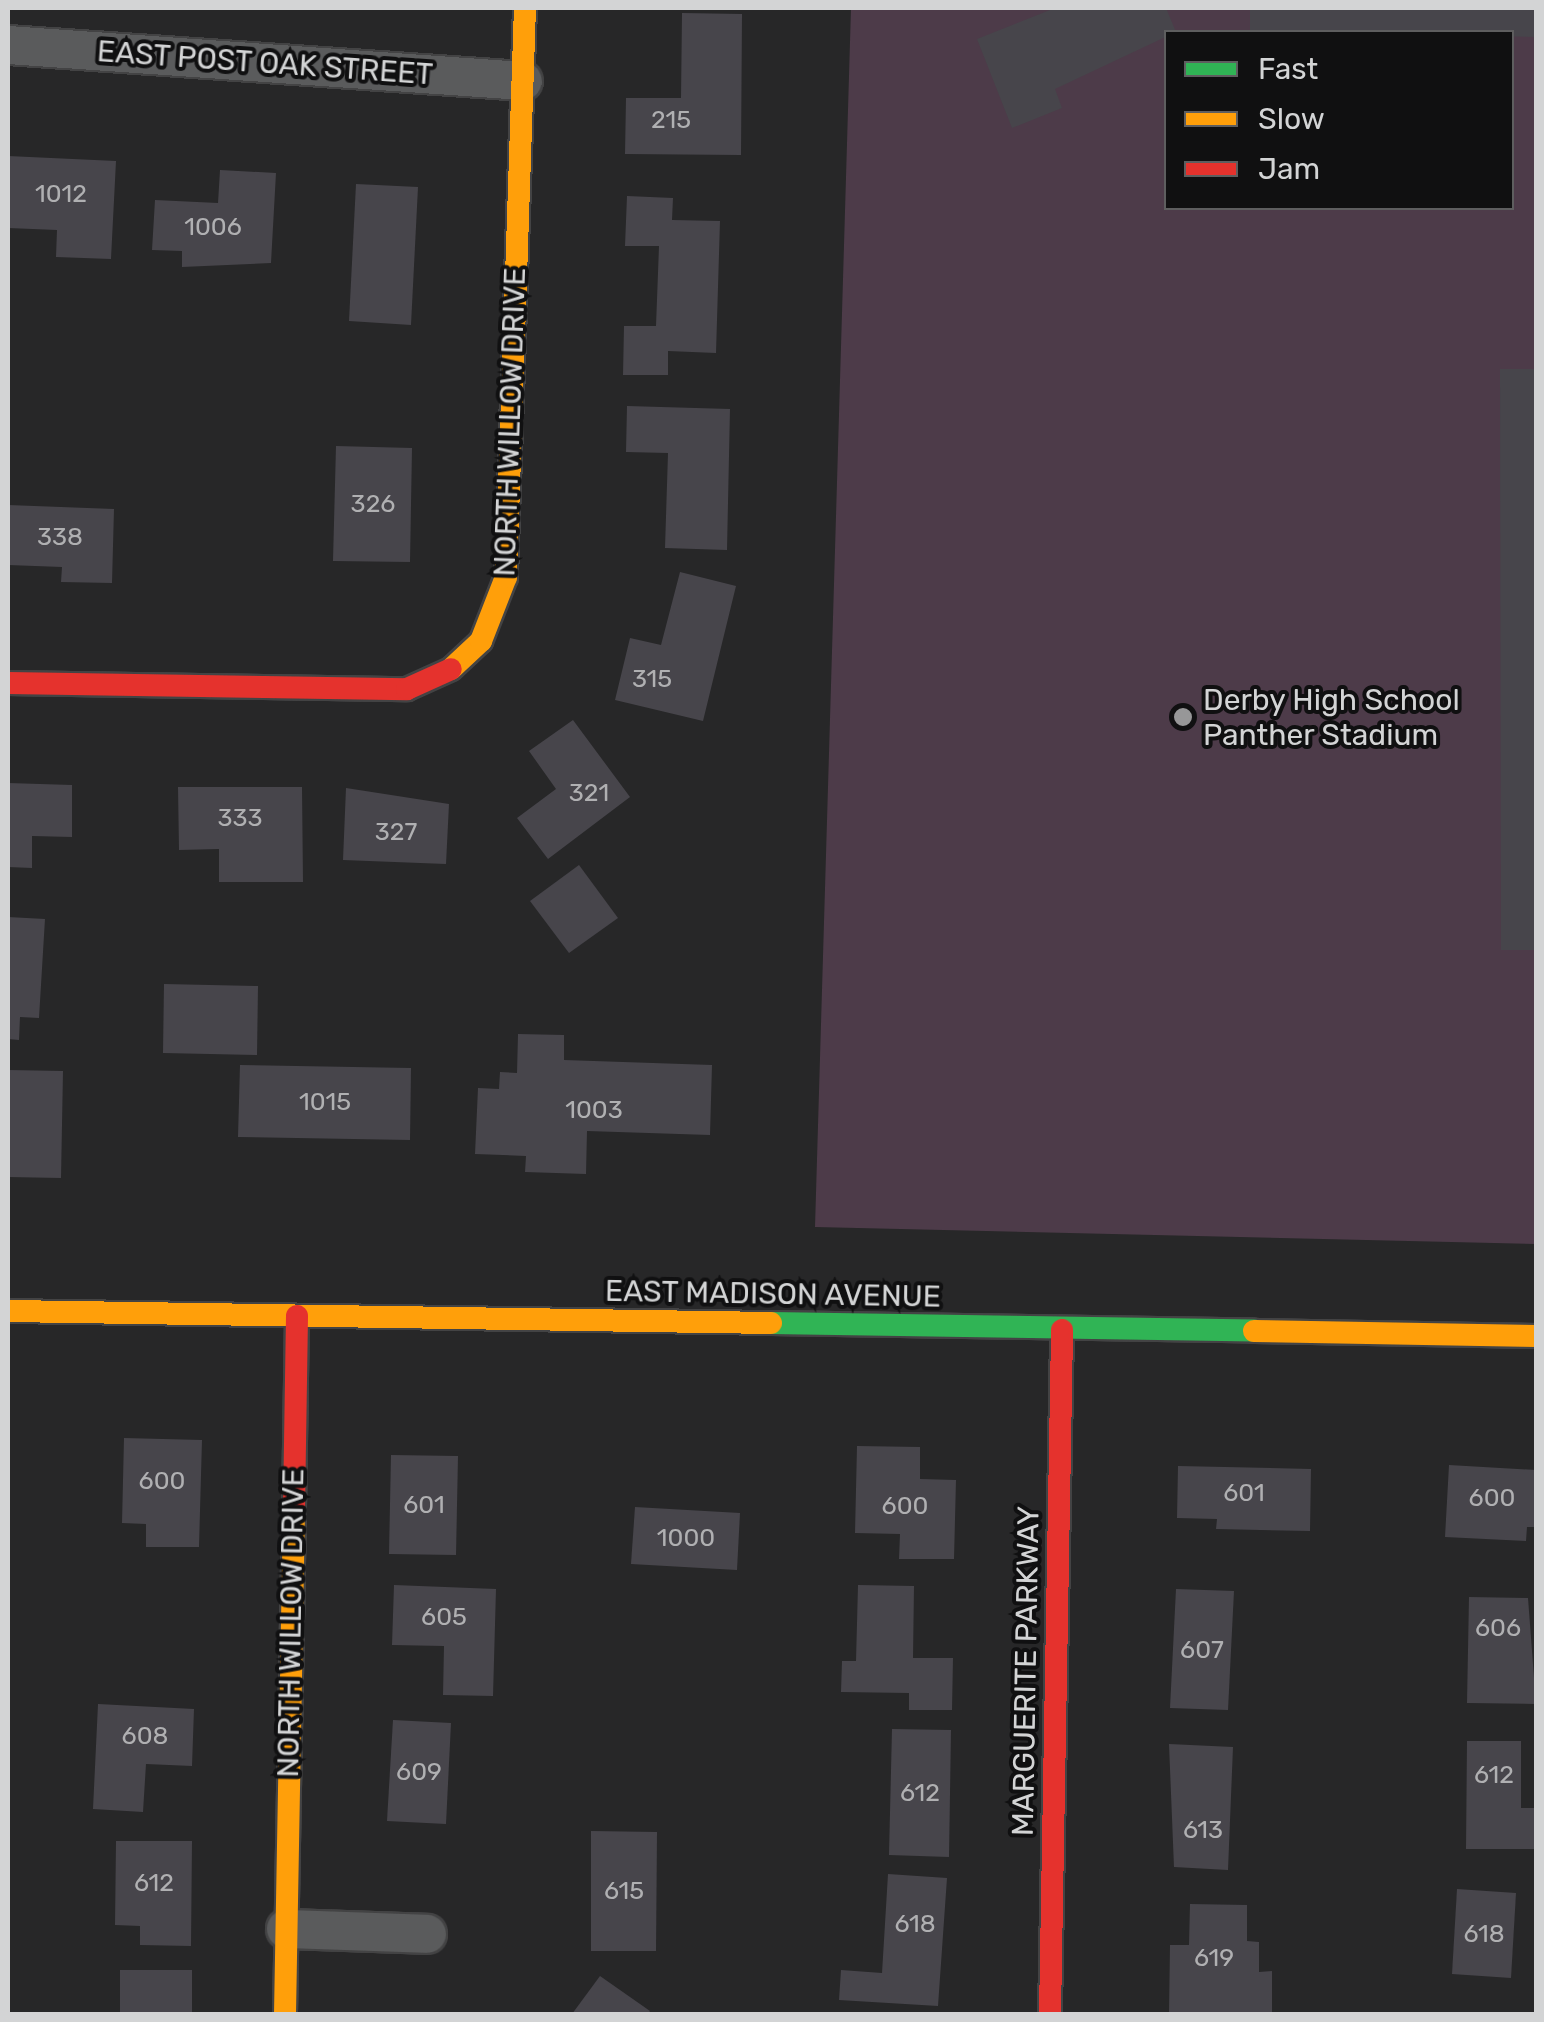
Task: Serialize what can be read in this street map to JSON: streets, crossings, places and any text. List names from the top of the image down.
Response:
{
  "streets": {
    "street": [
      "EAST POST OAK STREET",
      "NORTH WILLOW DRIVE",
      "EAST MADISON AVENUE",
      "MARGUERITE PARKWAY"
    ]
  },
  "crossings": [
    ["EAST POST OAK STREET", "NORTH WILLOW DRIVE"],
    ["NORTH WILLOW DRIVE", "EAST MADISON AVENUE"],
    ["EAST MADISON AVENUE", "MARGUERITE PARKWAY"]
  ],
  "places": ["Derby High School Panther Stadium"],
  "house_numbers": [
    "215",
    "1012",
    "1006",
    "326",
    "338",
    "315",
    "321",
    "333",
    "327",
    "1015",
    "1003",
    "600",
    "601",
    "600",
    "601",
    "600",
    "1000",
    "605",
    "606",
    "607",
    "608",
    "609",
    "612",
    "612",
    "613",
    "612",
    "615",
    "618",
    "618",
    "619"
  ],
  "legend": ["Fast", "Slow", "Jam"]
}
